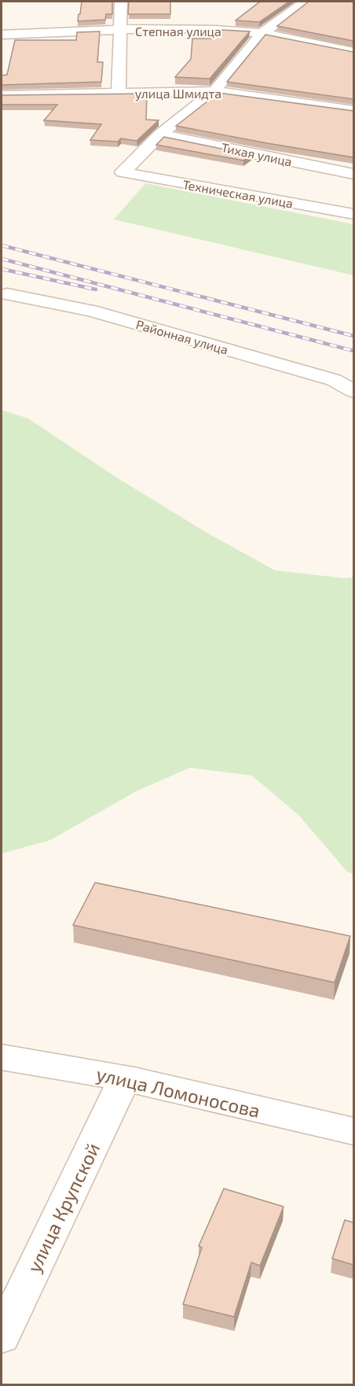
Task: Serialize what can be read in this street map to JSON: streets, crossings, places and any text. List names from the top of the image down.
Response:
{
  "streets": {
    "street": [
      "Степная улица",
      "улица Шмидта",
      "Тихая улица",
      "Техническая улица",
      "Районная улица",
      "улица Ломоносова",
      "улица Крупской"
    ]
  },
  "crossings": [
    ["Тихая улица", "Техническая улица"],
    ["улица Ломоносова", "улица Крупской"]
  ]
}
